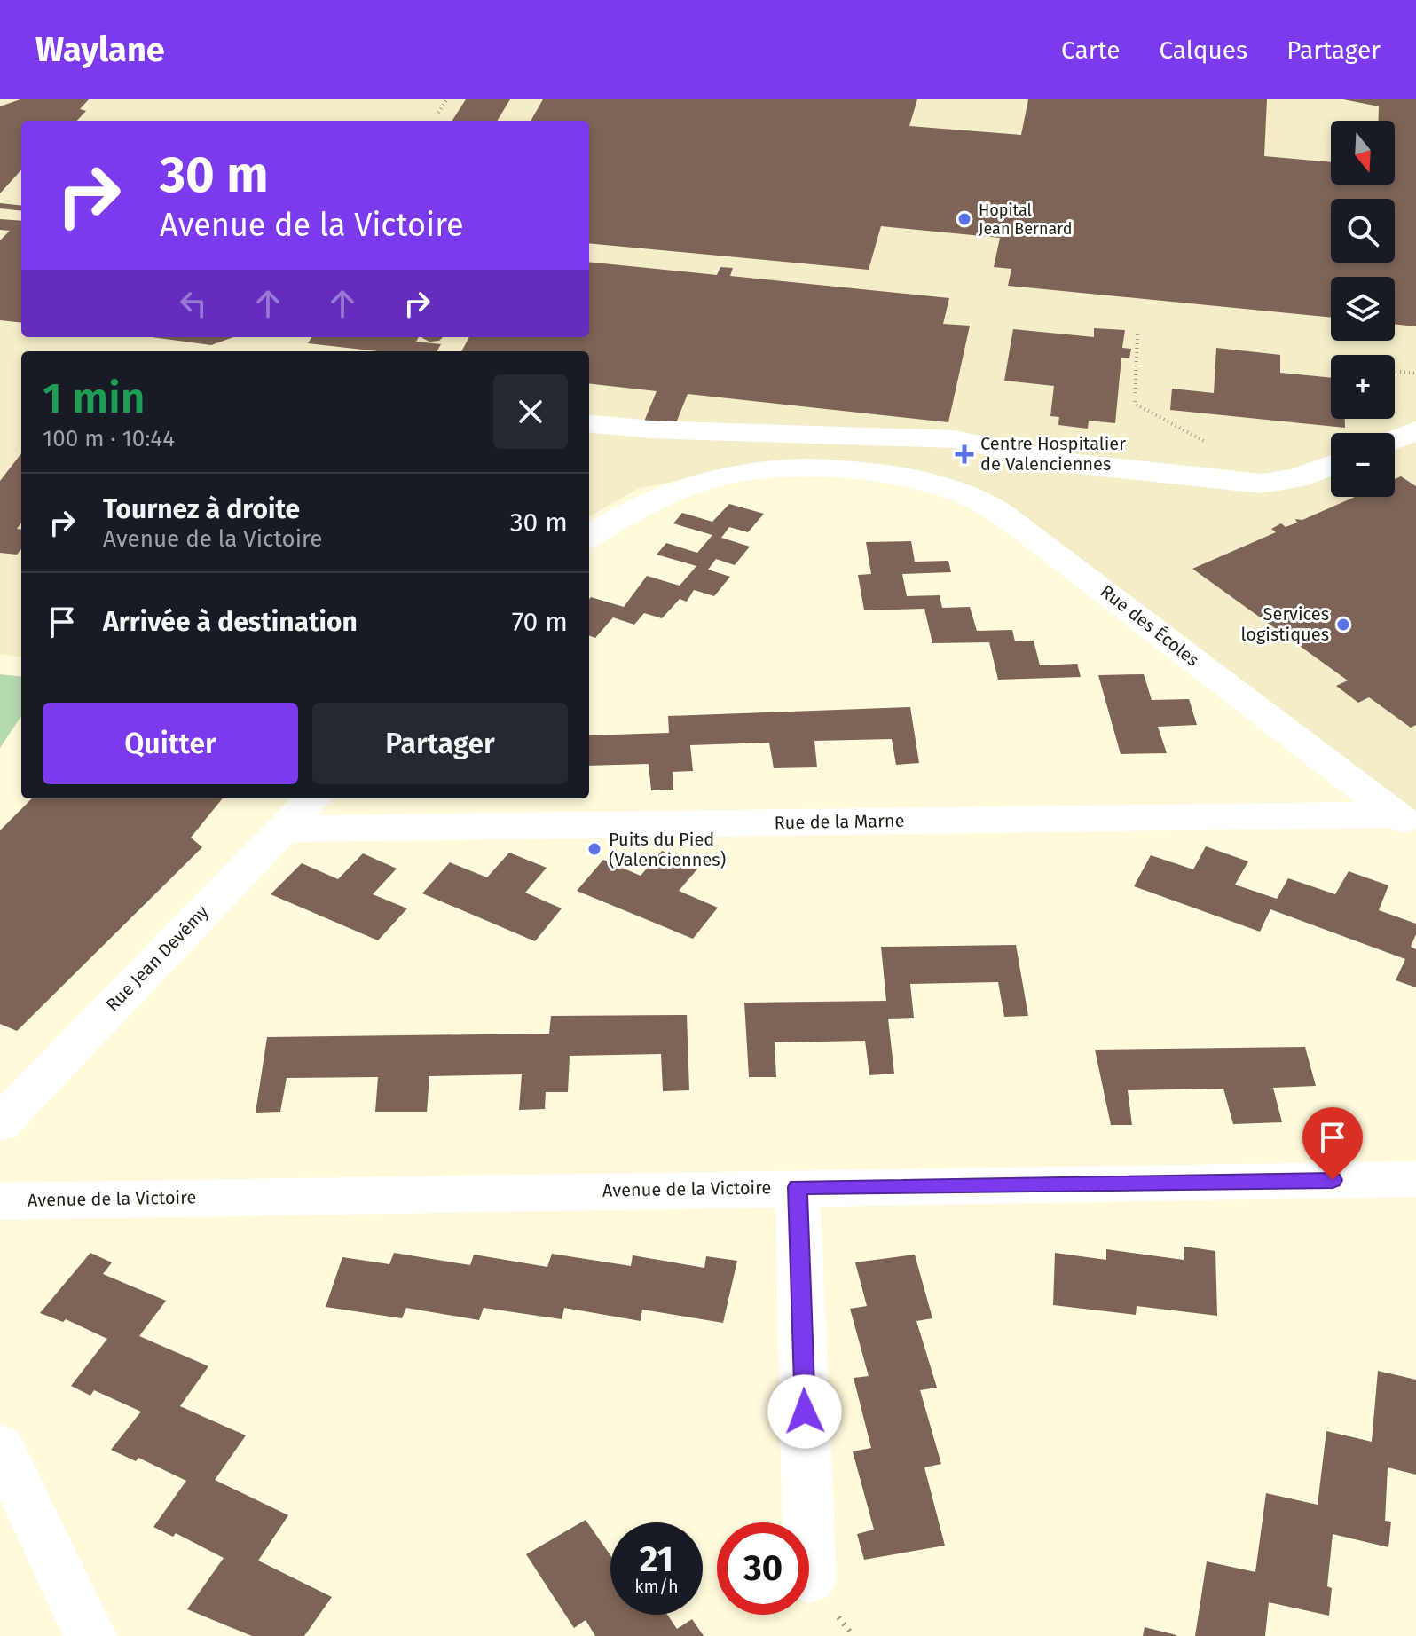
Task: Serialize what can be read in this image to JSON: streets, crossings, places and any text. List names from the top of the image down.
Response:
{
  "streets": {
    "street": [
      "Rue des Écoles",
      "Rue de la Marne",
      "Rue Jean Devémy",
      "Avenue de la Victoire"
    ]
  },
  "crossings": [
    ["Rue des Écoles", "Rue de la Marne"],
    ["Rue de la Marne", "Rue Jean Devémy"]
  ],
  "places": {
    "other": ["Hopital Jean Bernard", "Services logistiques", "Puits du Pied (Valenciennes)"],
    "health": ["Centre Hospitalier de Valenciennes"]
  },
  "north": "bottom",
  "page": {
    "header": "Waylane",
    "nav": ["Carte", "Calques", "Partager"],
    "map_buttons": ["+", "−"],
    "turn": ["30 m", "Avenue de la Victoire"],
    "heading": ["1 min", "100 m · 10:44"],
    "list": [
      {
        "name": "Tournez à droite",
        "note": "Avenue de la Victoire",
        "value": "30 m"
      },
      {
        "name": "Arrivée à destination",
        "value": "70 m"
      }
    ],
    "buttons": ["Quitter", "Partager"],
    "speed": "21 km/h",
    "limit": "30"
  }
}
